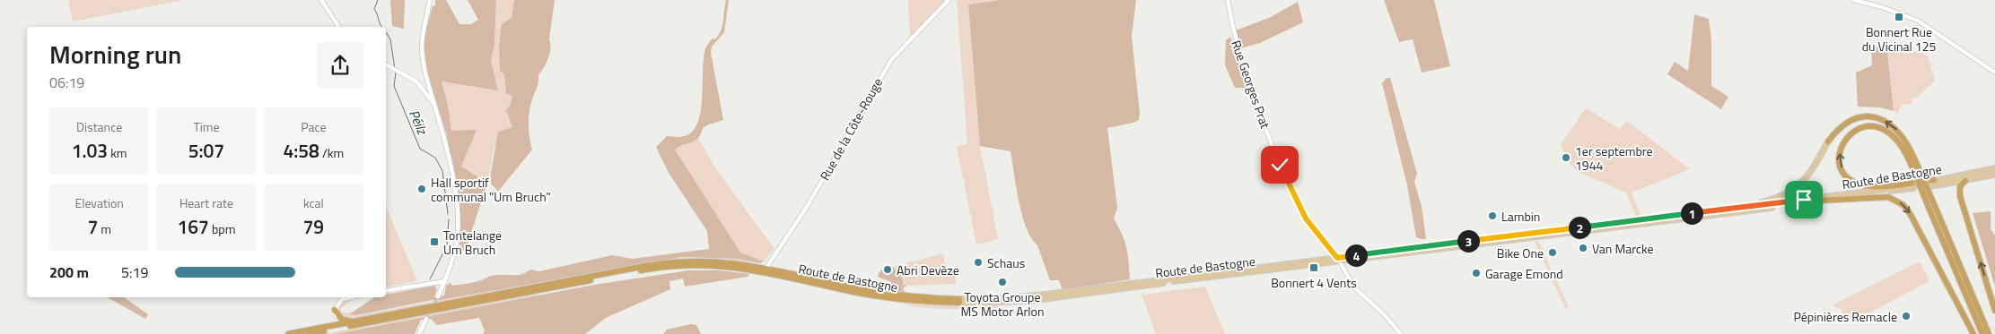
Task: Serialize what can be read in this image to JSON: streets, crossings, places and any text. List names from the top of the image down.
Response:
{
  "streets": {
    "highway": ["Route de Bastogne"],
    "street": ["Rue Georges Prat", "Rue de la Côte-Rouge"]
  },
  "crossings": [
    ["Rue Georges Prat", "Route de Bastogne"],
    ["Rue de la Côte-Rouge", "Route de Bastogne"]
  ],
  "water": ["Péilz"],
  "places": {
    "transit": ["Bonnert Rue du Vicinal 125", "Tontelange Um Bruch", "Bonnert 4 Vents"],
    "other": [
      "1er septembre 1944",
      "Hall sportif communal \"Um Bruch\"",
      "Lambin",
      "Van Marcke",
      "Bike One",
      "Schaus",
      "Abri Devèze",
      "Garage Emond",
      "Toyota Groupe MS Motor Arlon",
      "Pépinières Remacle"
    ]
  },
  "page": {
    "heading": ["Morning run", "06:19"],
    "stats": [
      ["Distance", "1.03 km"],
      ["Time", "5:07"],
      ["Pace", "4:58 /km"],
      ["Elevation", "7 m"],
      ["Heart rate", "167 bpm"],
      ["kcal", "79"]
    ],
    "pins": [
      "1",
      "2",
      "3",
      "4"
    ],
    "list": [
      {
        "name": "200 m",
        "note": "5:19"
      }
    ]
  }
}
